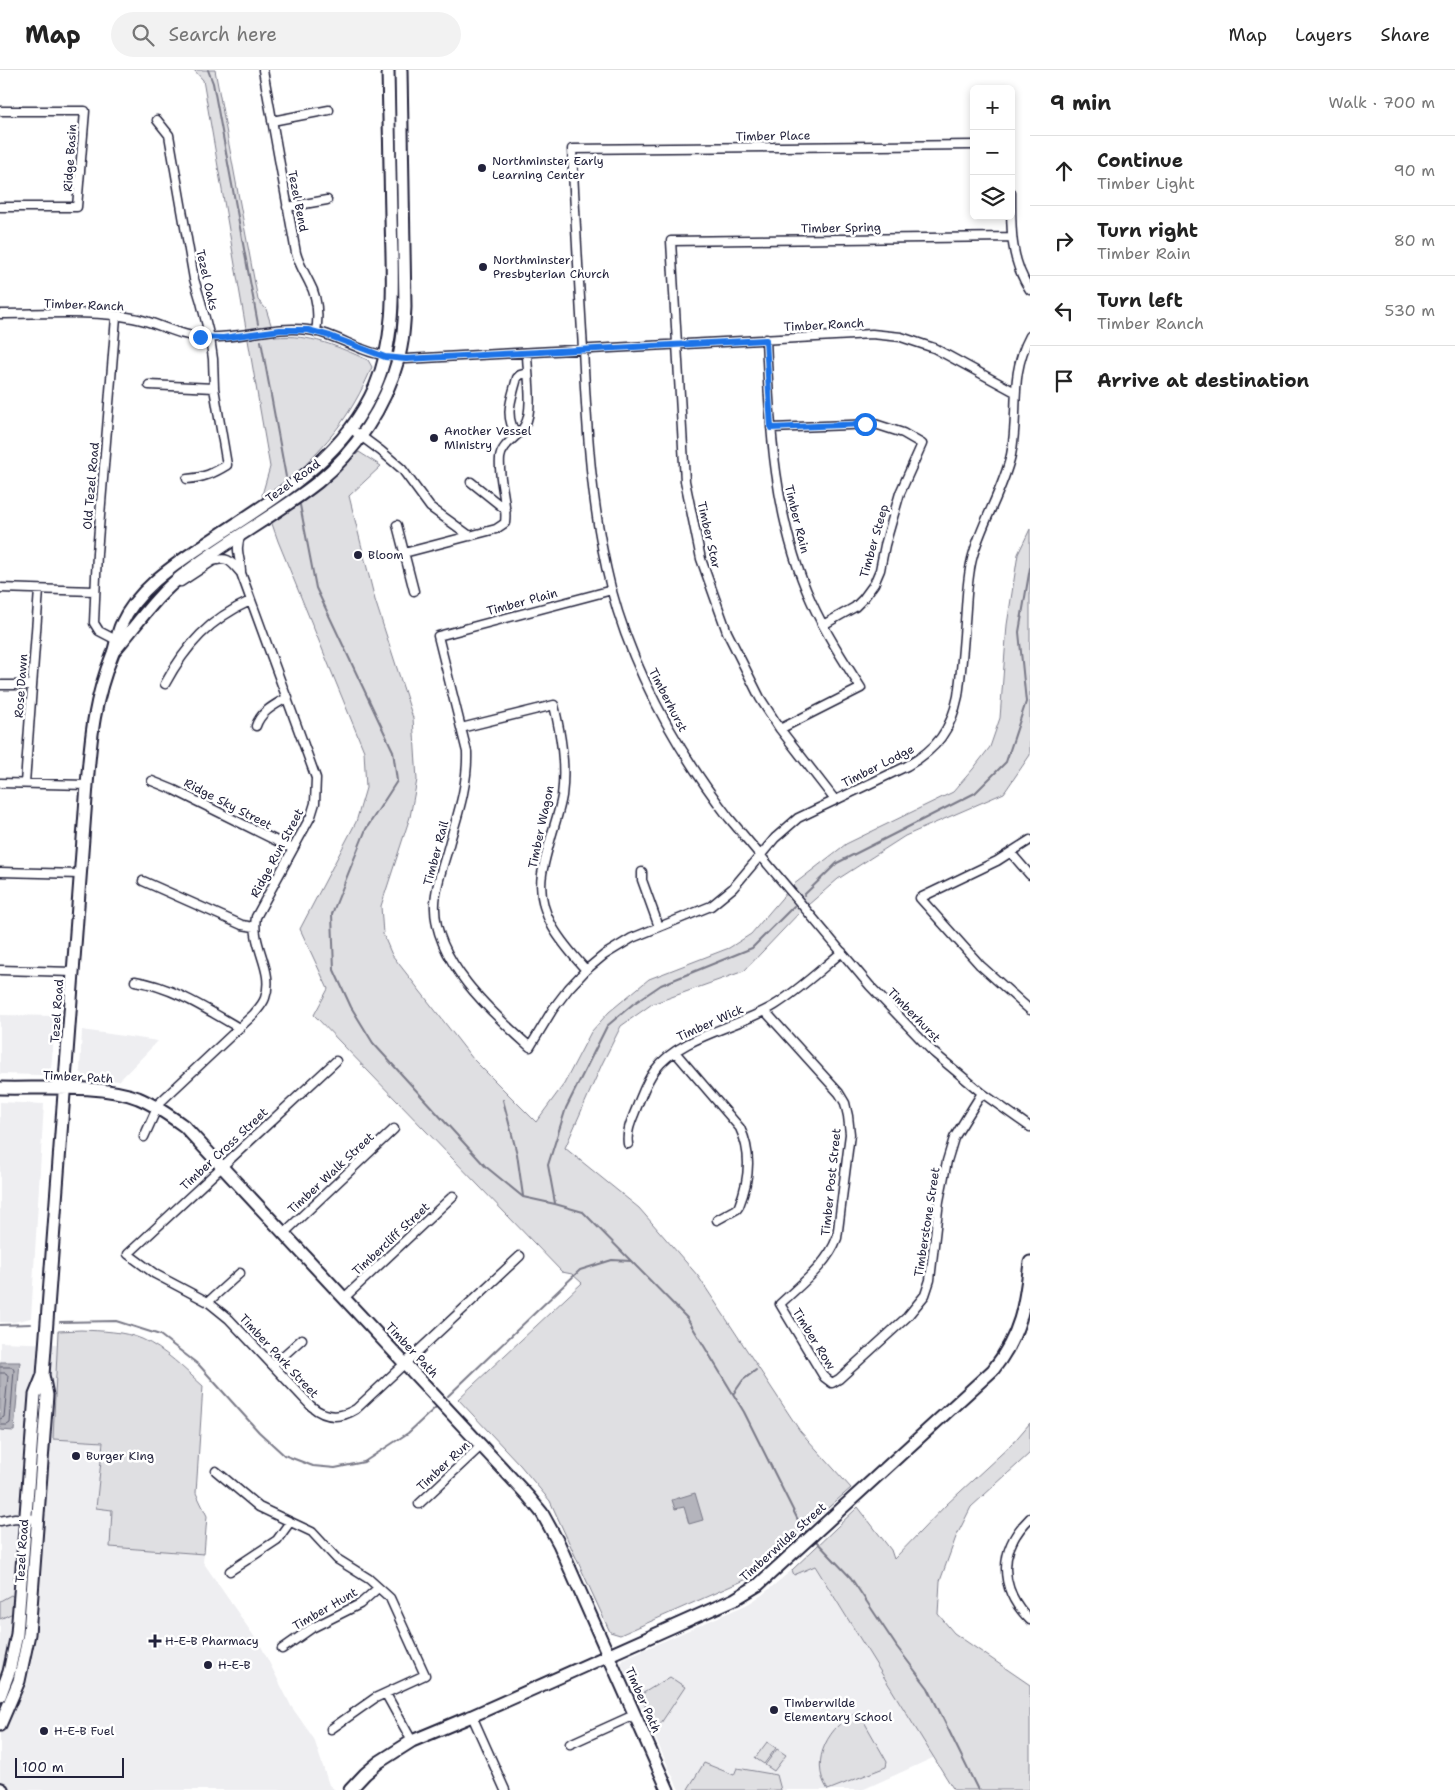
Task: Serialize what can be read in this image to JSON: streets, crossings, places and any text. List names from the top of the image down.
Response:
{
  "streets": {
    "main road": ["Tezel Road", "Timber Path", "Timberwilde Street"],
    "street": [
      "Timber Place",
      "Ridge Basin",
      "Tezel Bend",
      "Timber Spring",
      "Tezel Oaks",
      "Timber Ranch",
      "Old Tezel Road",
      "Timber Rain",
      "Timber Star",
      "Timber Steep",
      "Timber Plain",
      "Rose Dawn",
      "Timberhurst",
      "Timber Lodge",
      "Ridge Sky Street",
      "Timber Wagon",
      "Ridge Run Street",
      "Timber Rail",
      "Timber Wick",
      "Timber Cross Street",
      "Timber Walk Street",
      "Timber Post Street",
      "Timberstone Street",
      "Timbercliff Street",
      "Timber Row",
      "Timber Park Street",
      "Timber Run",
      "Timber Hunt"
    ]
  },
  "crossings": [
    ["Timber Place", "Timberhurst"],
    ["Tezel Bend", "Timber Ranch"],
    ["Timber Spring", "Timber Star"],
    ["Tezel Oaks", "Timber Ranch"],
    ["Timber Ranch", "Tezel Road"],
    ["Timber Ranch", "Old Tezel Road"],
    ["Timber Ranch", "Timber Rain"],
    ["Timber Ranch", "Timber Star"],
    ["Timber Ranch", "Timberhurst"],
    ["Timber Ranch", "Timber Lodge"],
    ["Tezel Road", "Old Tezel Road"],
    ["Tezel Road", "Ridge Run Street"],
    ["Tezel Road", "Timber Path"],
    ["Timber Rain", "Timber Star"],
    ["Timber Rain", "Timber Steep"],
    ["Timber Star", "Timber Lodge"],
    ["Timber Plain", "Timberhurst"],
    ["Timber Plain", "Timber Rail"],
    ["Timberhurst", "Timber Lodge"],
    ["Timberhurst", "Timber Wick"],
    ["Timberhurst", "Timberstone Street"],
    ["Timber Lodge", "Timber Wagon"],
    ["Timber Lodge", "Timber Rail"],
    ["Ridge Sky Street", "Ridge Run Street"],
    ["Timber Wagon", "Timber Rail"],
    ["Timber Wick", "Timber Post Street"],
    ["Timber Path", "Timber Cross Street"],
    ["Timber Path", "Timber Walk Street"],
    ["Timber Path", "Timbercliff Street"],
    ["Timber Path", "Timber Park Street"],
    ["Timber Path", "Timber Run"],
    ["Timber Path", "Timberwilde Street"],
    ["Timber Cross Street", "Timber Park Street"],
    ["Timber Post Street", "Timber Row"],
    ["Timberstone Street", "Timber Row"]
  ],
  "places": {
    "other": [
      "Northminster Early Learning Center",
      "Northminster Presbyterian Church",
      "Another Vessel Ministry",
      "Bloom",
      "Burger King",
      "H-E-B",
      "Timberwilde Elementary School",
      "H-E-B Fuel"
    ],
    "health": ["H-E-B Pharmacy"]
  },
  "scale_bar": "100 m",
  "page": {
    "header": "Map",
    "search": "Search here",
    "nav": ["Map", "Layers", "Share"],
    "heading": ["9 min", "Walk · 700 m"],
    "map_buttons": ["+", "−"],
    "list": [
      ["Continue", "Timber Light", "90 m"],
      ["Turn right", "Timber Rain", "80 m"],
      ["Turn left", "Timber Ranch", "530 m"],
      "Arrive at destination"
    ],
    "scale": "100 m"
  }
}
